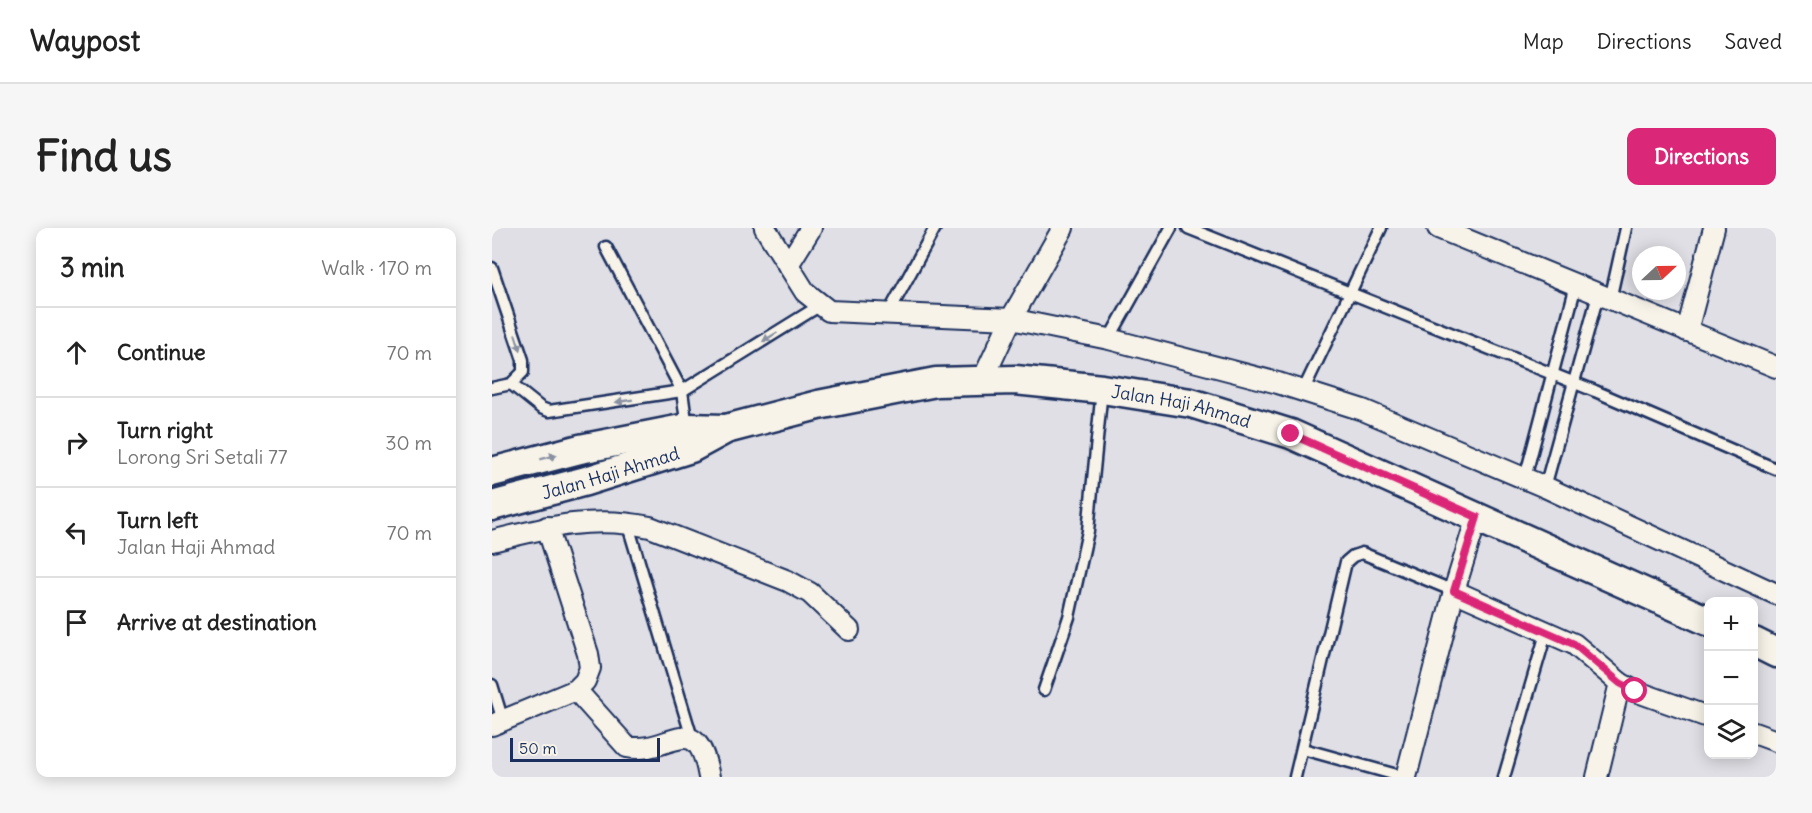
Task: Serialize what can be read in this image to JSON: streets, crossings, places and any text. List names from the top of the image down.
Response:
{
  "streets": {
    "street": ["Jalan Haji Ahmad"]
  },
  "scale_bar": "50 m",
  "north": "right",
  "page": {
    "header": "Waypost",
    "nav": ["Map", "Directions", "Saved"],
    "buttons": "Directions",
    "title": "Find us",
    "heading": ["3 min", "Walk · 170 m"],
    "list": [
      ["Continue", "70 m"],
      ["Turn right", "Lorong Sri Setali 77", "30 m"],
      ["Turn left", "Jalan Haji Ahmad", "70 m"],
      "Arrive at destination"
    ],
    "map_buttons": ["+", "−"],
    "scale": "50 m"
  }
}
